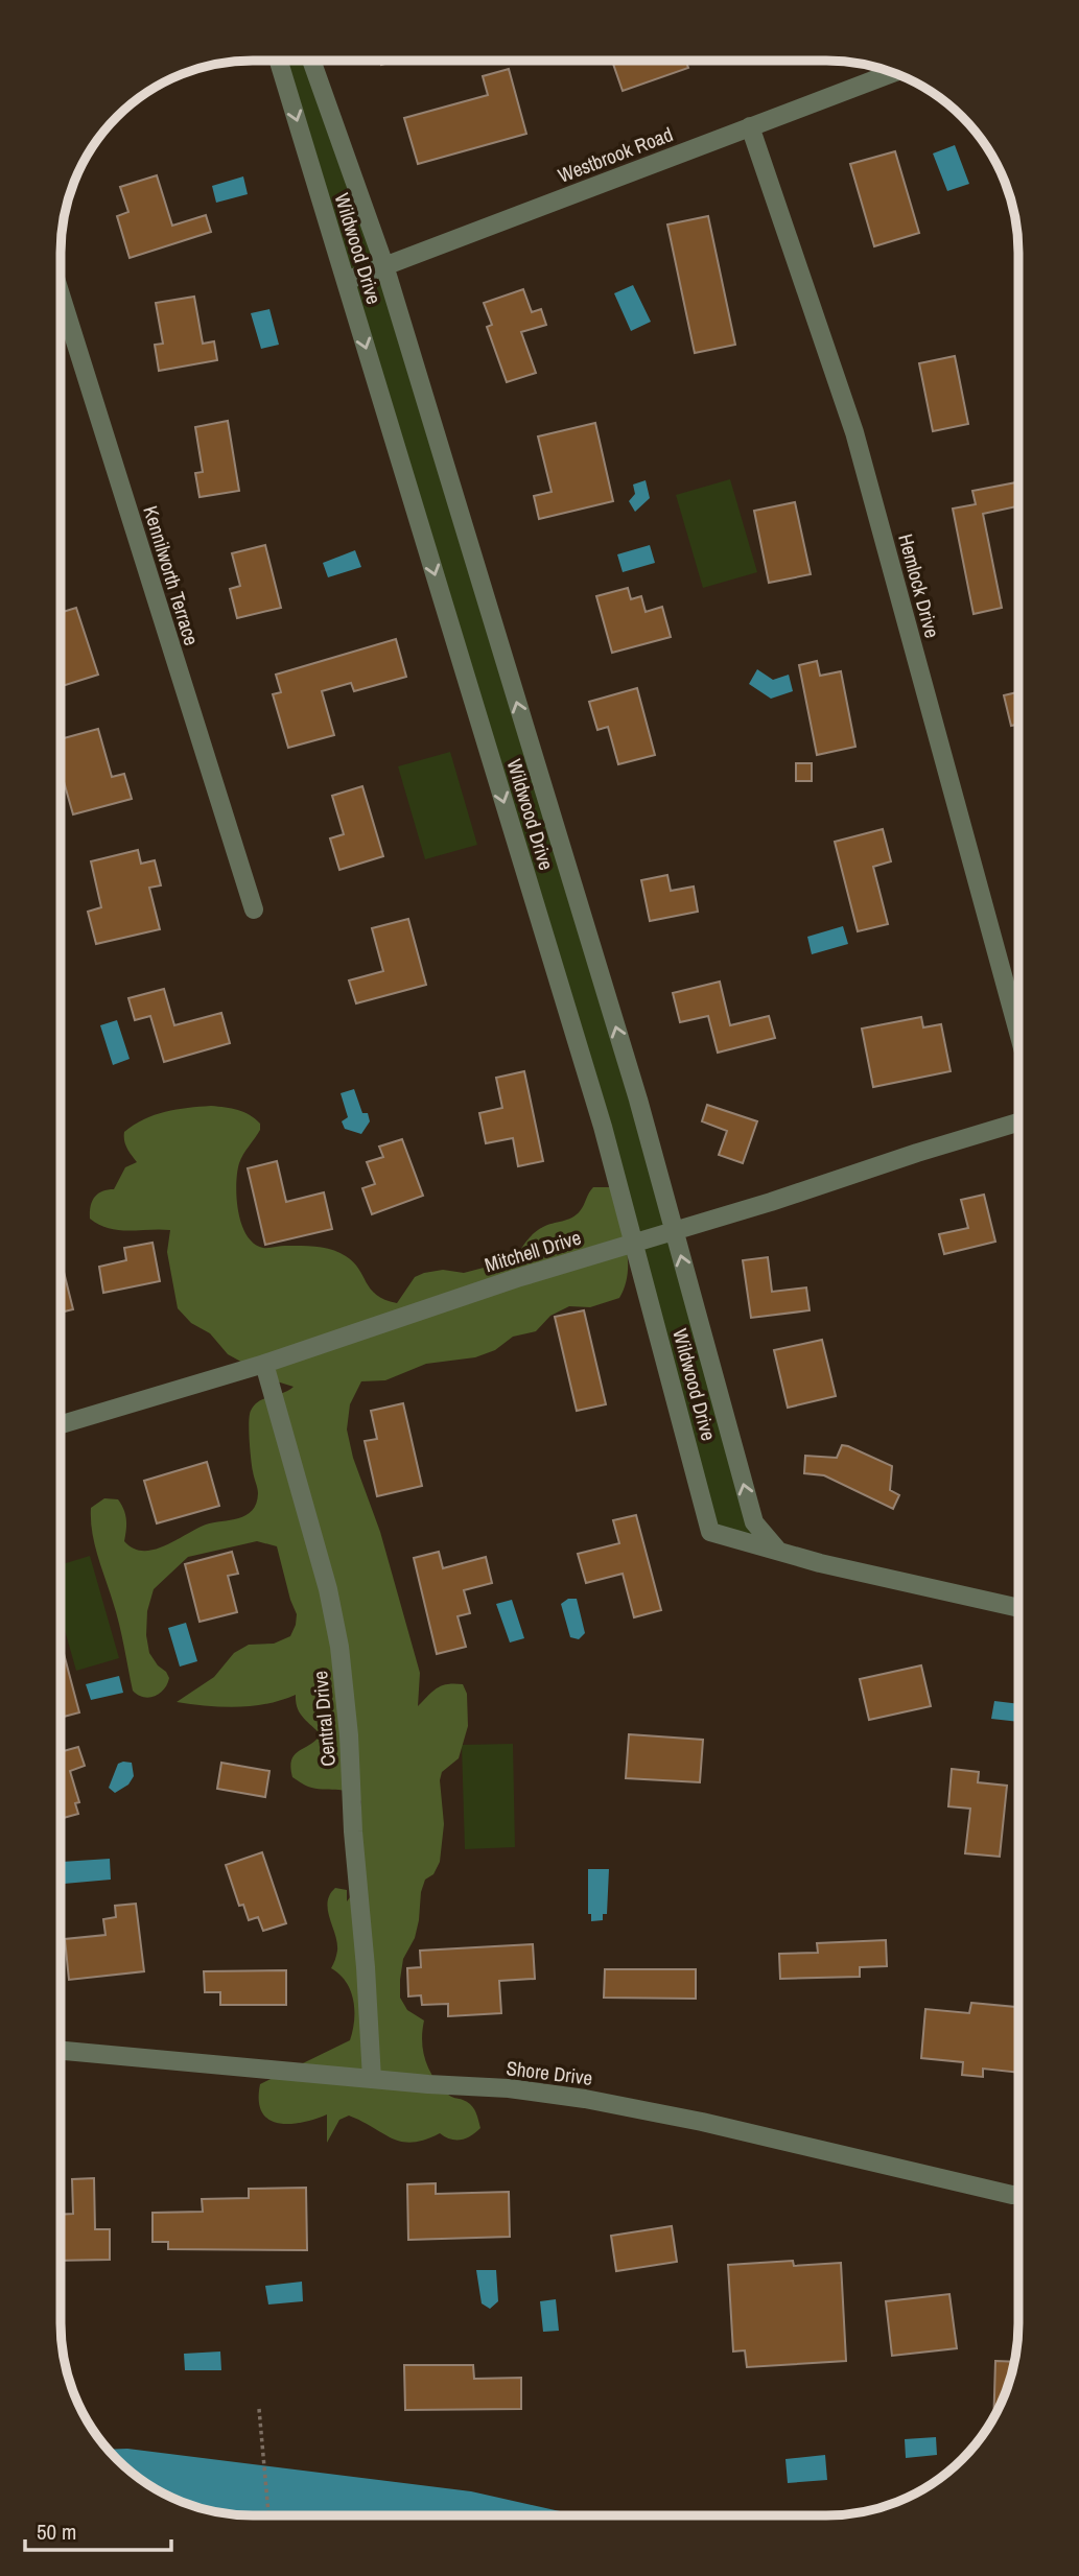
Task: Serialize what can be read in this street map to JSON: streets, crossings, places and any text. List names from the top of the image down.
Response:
{
  "streets": {
    "street": [
      "Westbrook Road",
      "Wildwood Drive",
      "Kennilworth Terrace",
      "Hemlock Drive",
      "Mitchell Drive",
      "Central Drive",
      "Shore Drive"
    ]
  },
  "crossings": [
    ["Westbrook Road", "Wildwood Drive"],
    ["Westbrook Road", "Hemlock Drive"],
    ["Wildwood Drive", "Mitchell Drive"],
    ["Mitchell Drive", "Central Drive"],
    ["Central Drive", "Shore Drive"]
  ],
  "scale_bar": "50 m"
}
